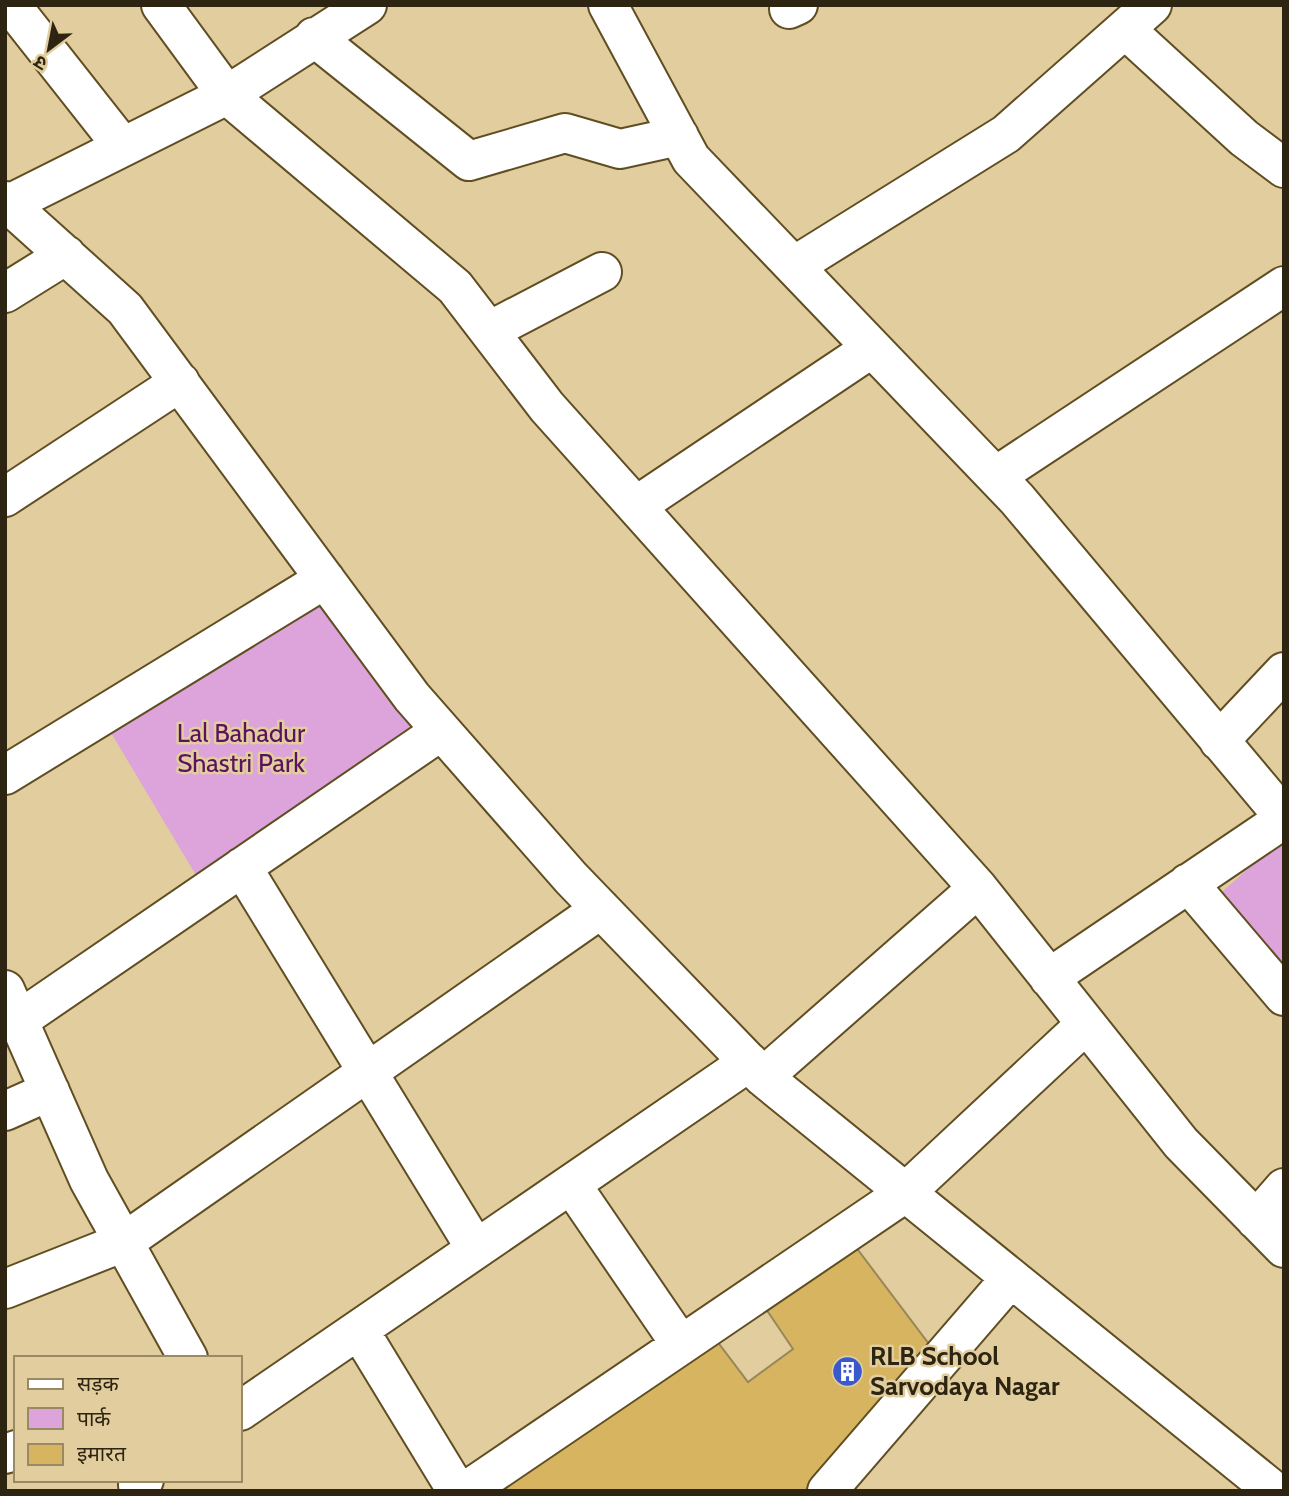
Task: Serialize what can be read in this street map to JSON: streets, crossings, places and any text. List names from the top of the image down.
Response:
{
  "parks": ["Lal Bahadur Shastri Park"],
  "places": {
    "building": ["RLB School Sarvodaya Nagar"]
  },
  "legend": ["सड़क", "पार्क", "इमारत"],
  "north": "bottom left"
}
